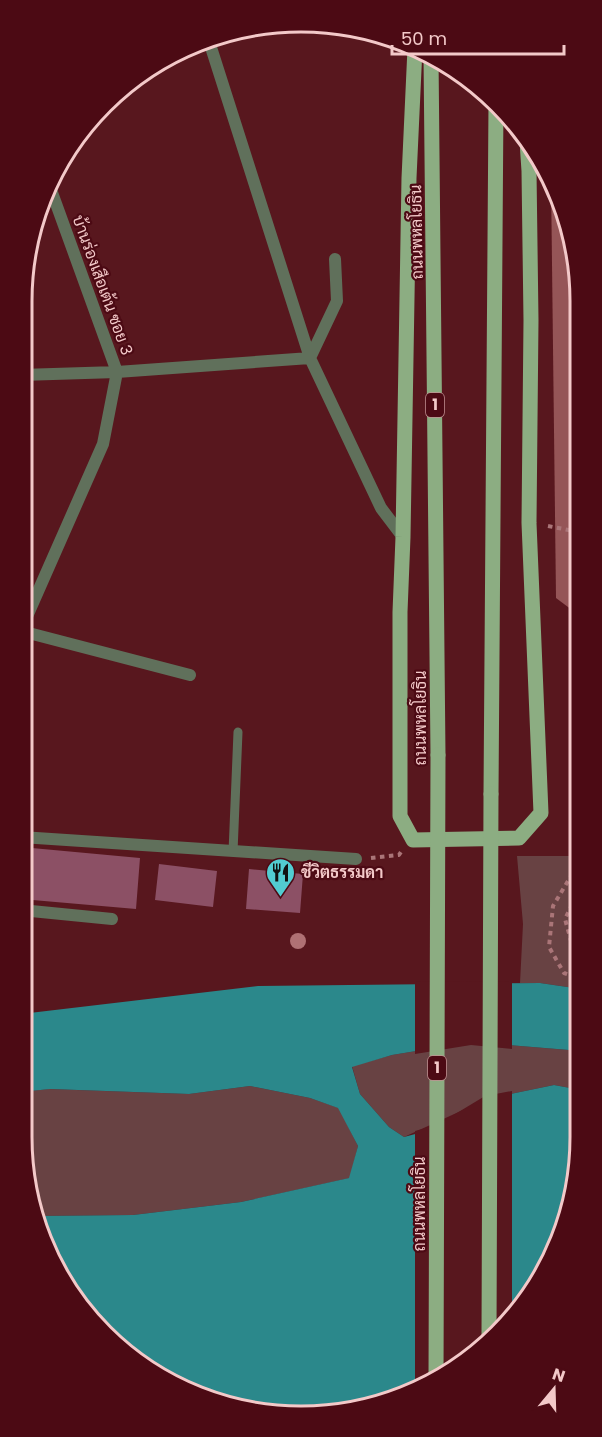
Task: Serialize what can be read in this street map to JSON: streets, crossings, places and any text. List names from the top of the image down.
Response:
{
  "streets": {
    "main road": ["ถนนพหลโยธิน", "1"],
    "street": ["บ้านร่องเสือเต้น ซอย 3"]
  },
  "places": {
    "restaurant": ["ชีวิตธรรมดา"]
  },
  "scale_bar": "50 m",
  "north": "top"
}
